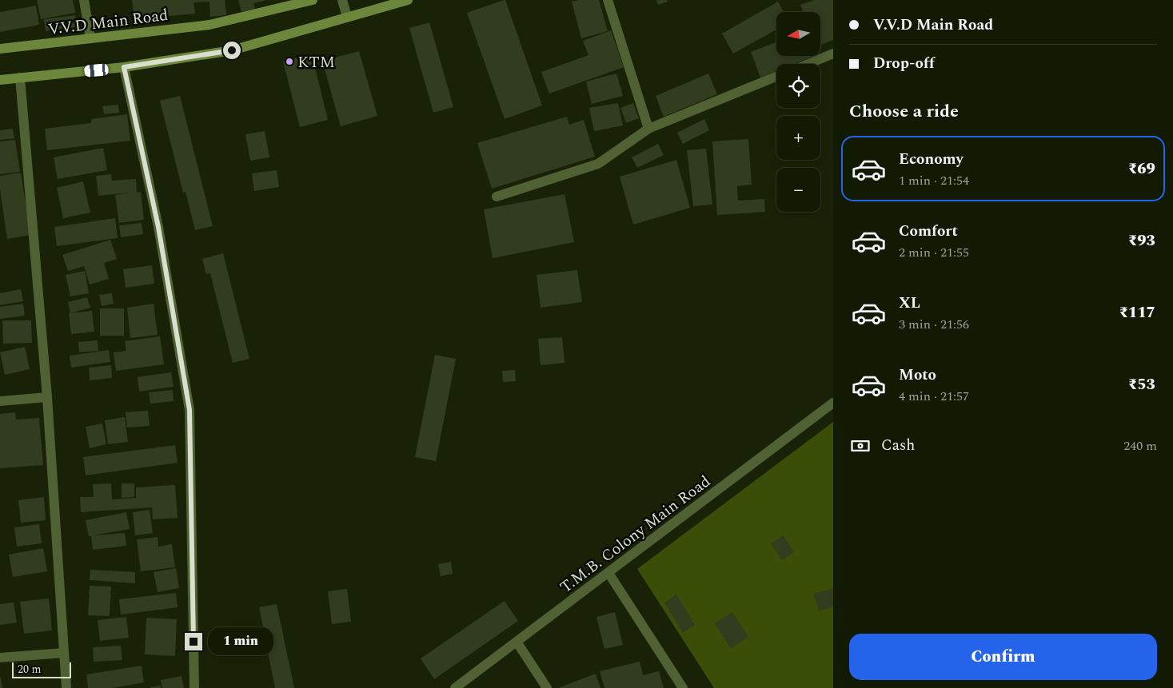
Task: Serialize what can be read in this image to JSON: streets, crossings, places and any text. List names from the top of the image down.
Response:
{
  "streets": {
    "main road": ["V.V.D Main Road"],
    "street": ["T.M.B. Colony Main Road"]
  },
  "places": ["KTM"],
  "scale_bar": "20 m",
  "north": "left",
  "page": {
    "banner": ["V.V.D Main Road", "Drop-off"],
    "map_buttons": ["+", "−"],
    "heading": "Choose a ride",
    "list": [
      {
        "name": "Economy",
        "note": "1 min · 21:54",
        "value": "₹69"
      },
      {
        "name": "Comfort",
        "note": "2 min · 21:55",
        "value": "₹93"
      },
      {
        "name": "XL",
        "note": "3 min · 21:56",
        "value": "₹117"
      },
      {
        "name": "Moto",
        "note": "4 min · 21:57",
        "value": "₹53"
      }
    ],
    "pay": ["Cash", "240 m"],
    "buttons": "Confirm",
    "bubble": "1 min",
    "scale": "20 m"
  }
}
